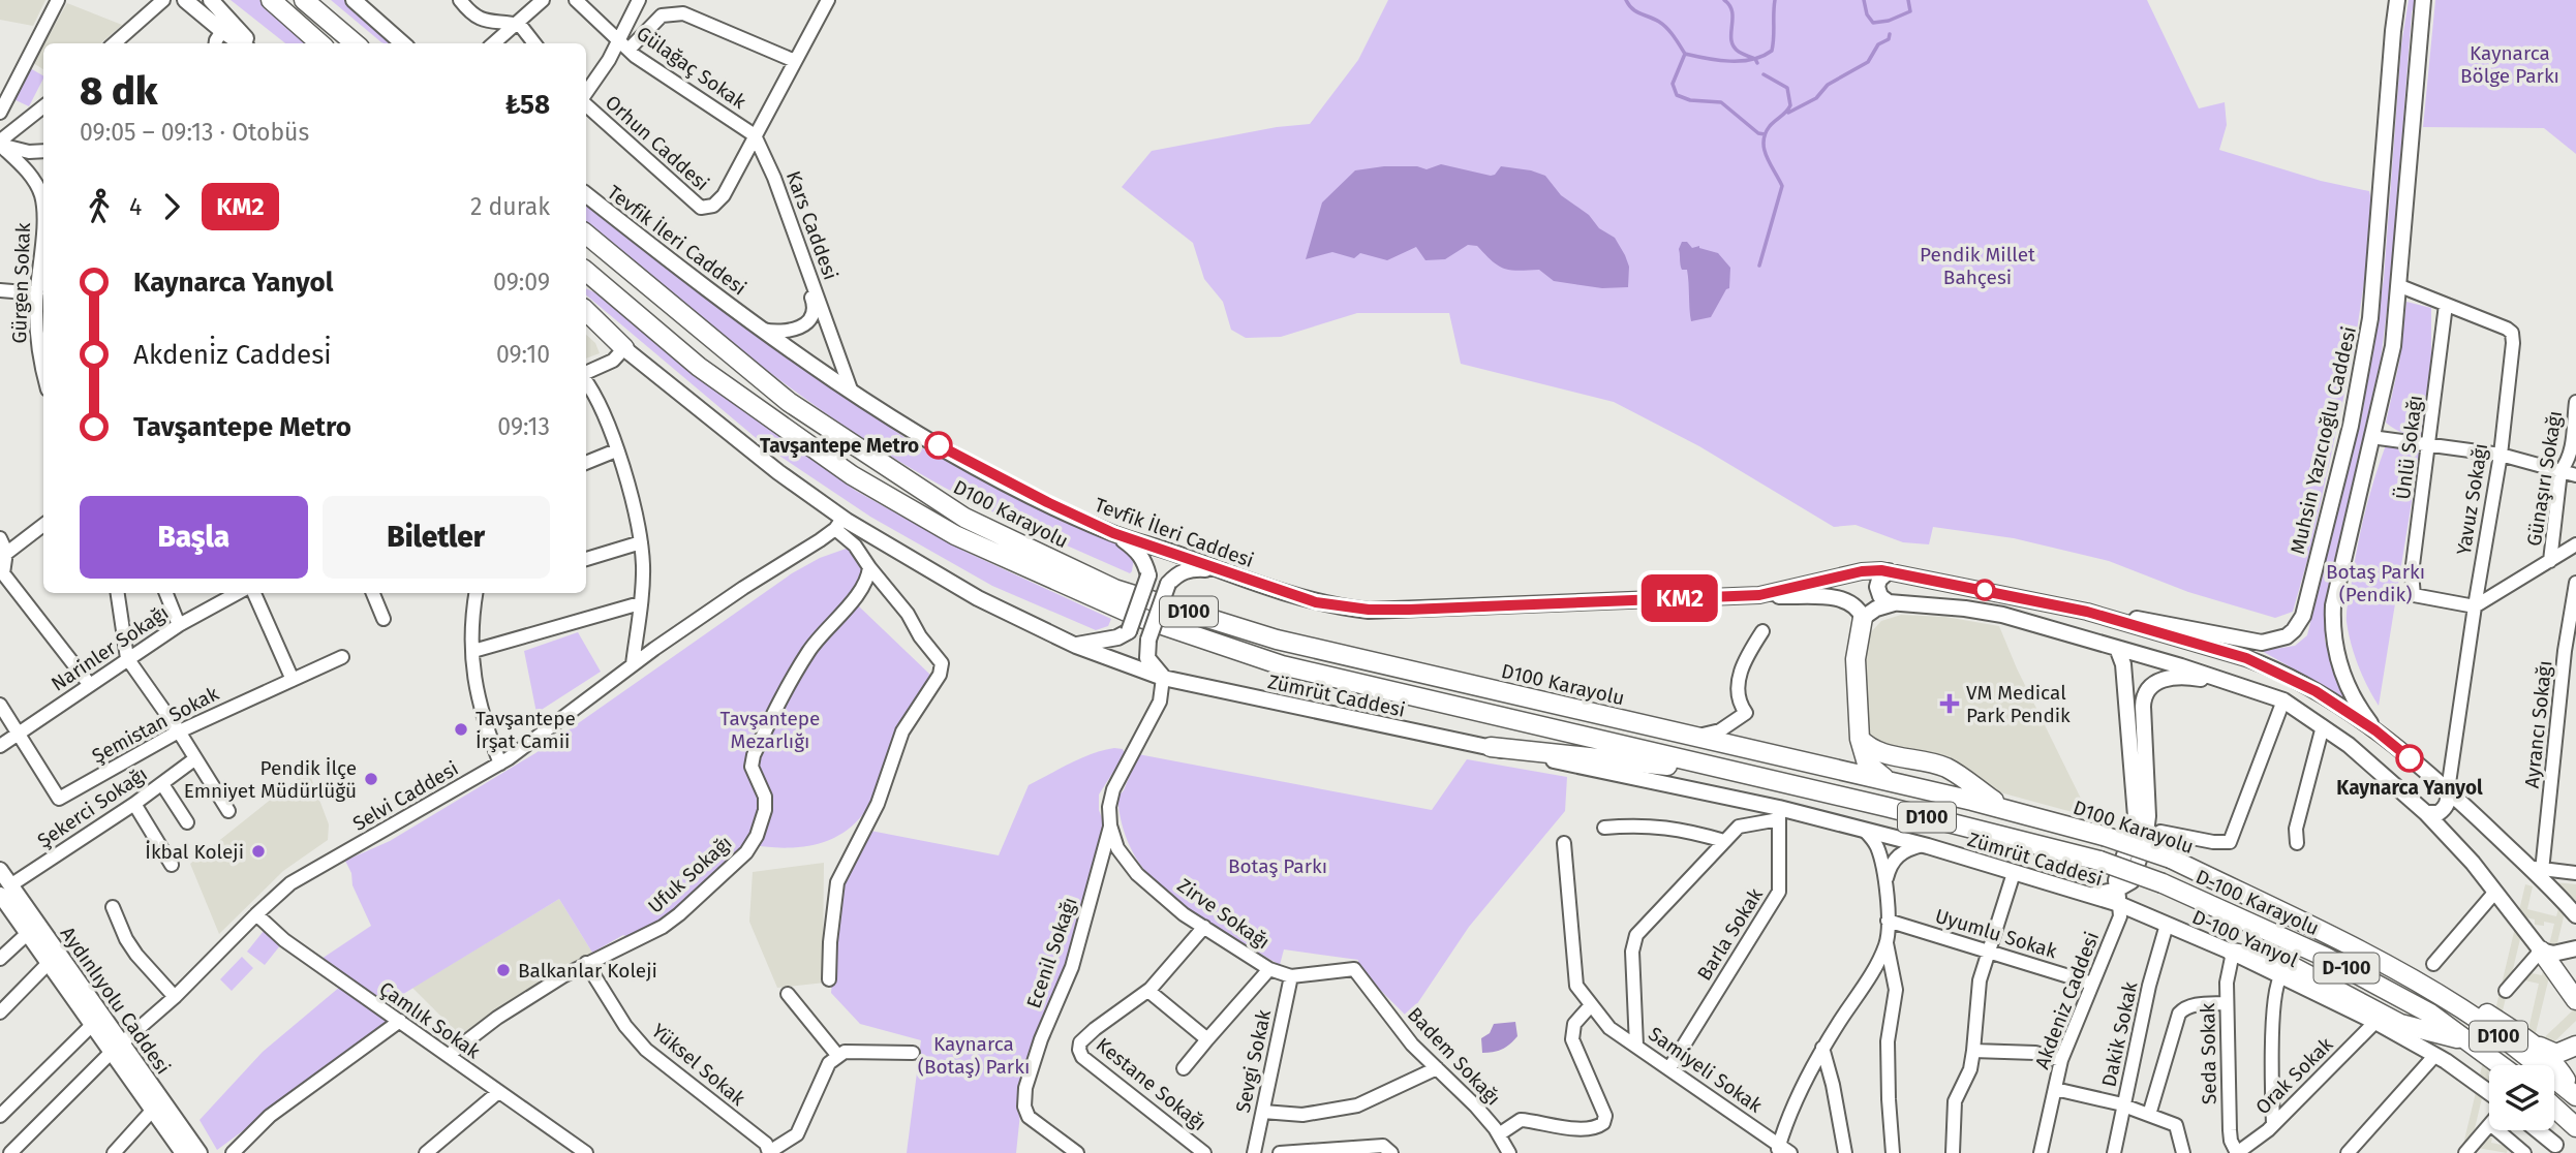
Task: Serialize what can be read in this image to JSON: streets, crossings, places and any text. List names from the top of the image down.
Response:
{
  "streets": {
    "highway": [
      "D100 Karayolu",
      "D100",
      "D-100 Karayolu",
      "D-100"
    ],
    "main road": [
      "Tevfik İleri Caddesi",
      "Muhsin Yazıcıoğlu Caddesi",
      "Zümrüt Caddesi",
      "D-100 Yanyol",
      "Aydınlıyolu Caddesi",
      "Akdeniz Caddesi"
    ],
    "street": [
      "Gülağaç Sokak",
      "Orhun Caddesi",
      "Kars Caddesi",
      "Gürgen Sokak",
      "Ünlü Sokağı",
      "Günaşırı Sokağı",
      "Yavuz Sokağı",
      "Narinler Sokağı",
      "Şemistan Sokak",
      "Ayrancı Sokağı",
      "Selvi Caddesi",
      "Şekerci Sokağı",
      "Ufuk Sokağı",
      "Zirve Sokağı",
      "Uyumlu Sokak",
      "Barla Sokak",
      "Ecenil Sokağı",
      "Çamlık Sokak",
      "Dakik Sokak",
      "Seda Sokak",
      "Badem Sokağı",
      "Sevgi Sokak",
      "Yüksel Sokak",
      "Samiyeli Sokak",
      "Orak Sokak",
      "Kestane Sokağı"
    ]
  },
  "crossings": [
    ["Gülağaç Sokak", "Orhun Caddesi"],
    ["Kars Caddesi", "Tevfik İleri Caddesi"],
    ["Tevfik İleri Caddesi", "Muhsin Yazıcıoğlu Caddesi"],
    ["Tevfik İleri Caddesi", "Yavuz Sokağı"],
    ["Tevfik İleri Caddesi", "Ayrancı Sokağı"],
    ["Ünlü Sokağı", "Yavuz Sokağı"],
    ["D100 Karayolu", "D-100 Karayolu"],
    ["Narinler Sokağı", "Şemistan Sokak"],
    ["Zümrüt Caddesi", "Selvi Caddesi"],
    ["Zümrüt Caddesi", "Zirve Sokağı"],
    ["Zümrüt Caddesi", "Barla Sokak"],
    ["Zümrüt Caddesi", "D-100 Yanyol"],
    ["Zümrüt Caddesi", "Akdeniz Caddesi"],
    ["Selvi Caddesi", "Aydınlıyolu Caddesi"],
    ["Selvi Caddesi", "Çamlık Sokak"],
    ["Şekerci Sokağı", "Aydınlıyolu Caddesi"],
    ["Ufuk Sokağı", "Çamlık Sokak"],
    ["Ufuk Sokağı", "Yüksel Sokak"],
    ["Zirve Sokağı", "Ecenil Sokağı"],
    ["Zirve Sokağı", "Badem Sokağı"],
    ["Zirve Sokağı", "Sevgi Sokak"],
    ["Uyumlu Sokak", "Akdeniz Caddesi"],
    ["Barla Sokak", "Samiyeli Sokak"],
    ["D-100 Yanyol", "Akdeniz Caddesi"],
    ["D-100 Yanyol", "Dakik Sokak"],
    ["D-100 Yanyol", "Seda Sokak"],
    ["D-100 Yanyol", "Orak Sokak"],
    ["Seda Sokak", "Orak Sokak"],
    ["Badem Sokağı", "Sevgi Sokak"]
  ],
  "parks": [
    "Kaynarca Bölge Parkı",
    "Pendik Millet Bahçesi",
    "Botaş Parkı (Pendik)",
    "Tavşantepe Mezarlığı",
    "Botaş Parkı",
    "Kaynarca (Botaş) Parkı"
  ],
  "places": {
    "other": [
      "Tavşantepe Metro",
      "Tavşantepe İrşat Camii",
      "Kaynarca Yanyol",
      "Pendik İlçe Emniyet Müdürlüğü",
      "İkbal Koleji",
      "Balkanlar Koleji"
    ],
    "health": ["VM Medical Park Pendik"]
  },
  "lines": ["bus line KM2"],
  "page": {
    "on_map": "KM2",
    "heading": ["8 dk", "09:05 – 09:13 · Otobüs", "₺58"],
    "legs": ["4", "KM2", "2 durak"],
    "list": [
      {
        "name": "Kaynarca Yanyol",
        "value": "09:09"
      },
      {
        "name": "Akdeni̇z Caddesi̇",
        "value": "09:10"
      },
      {
        "name": "Tavşantepe Metro",
        "value": "09:13"
      }
    ],
    "buttons": ["Başla", "Biletler"]
  }
}
